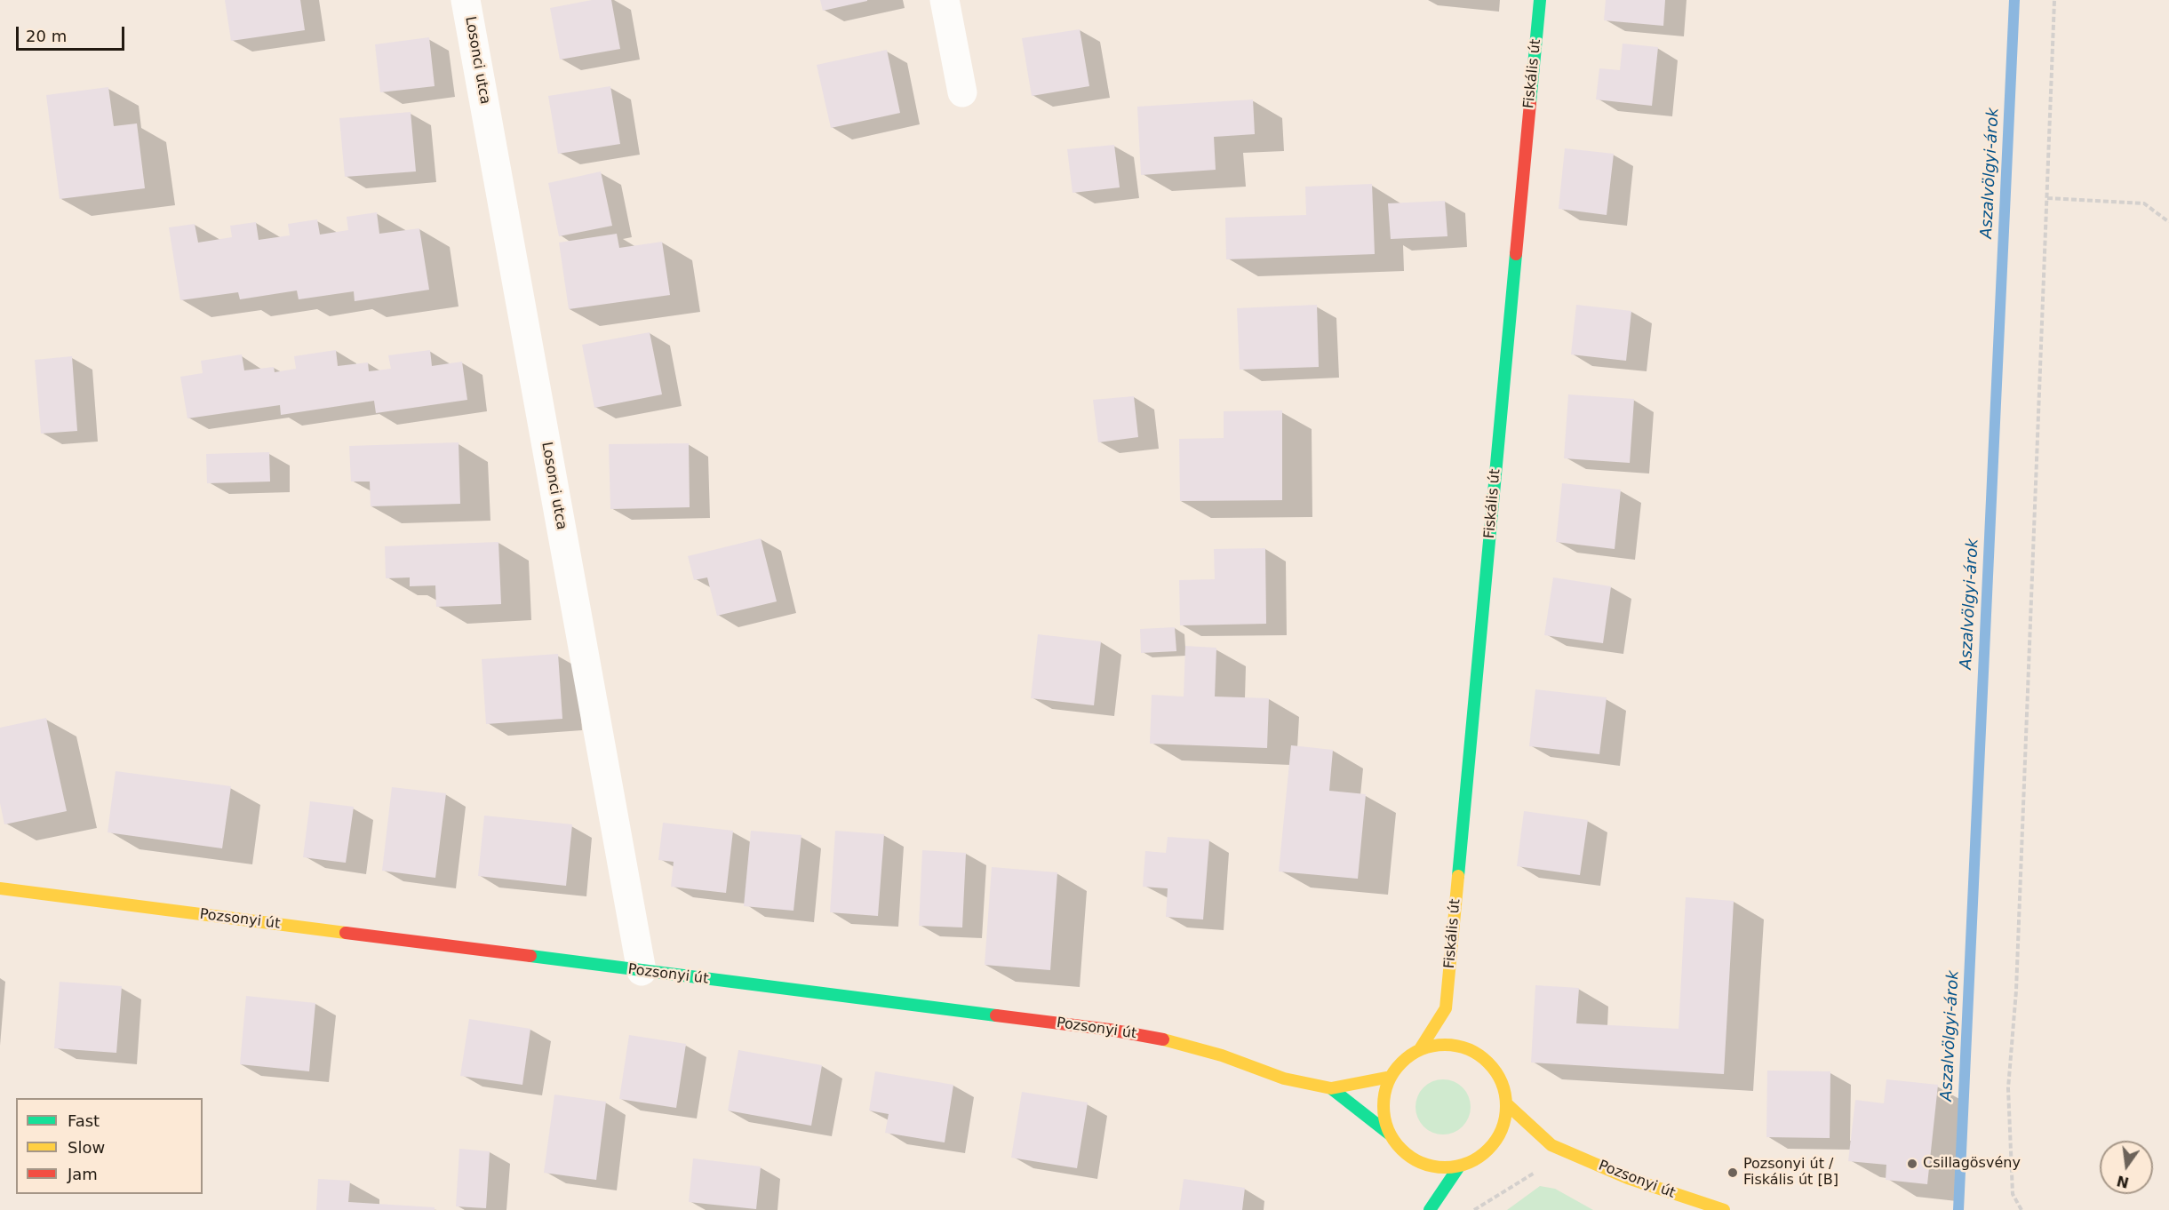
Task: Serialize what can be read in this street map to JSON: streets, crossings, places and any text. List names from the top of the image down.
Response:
{
  "streets": {
    "street": ["Losonci utca", "Fiskális út", "Pozsonyi út"]
  },
  "crossings": [
    ["Losonci utca", "Pozsonyi út"],
    ["Fiskális út", "Pozsonyi út"]
  ],
  "water": ["Aszalvölgyi-árok"],
  "places": ["Csillagösvény", "Pozsonyi út / Fiskális út [B]"],
  "legend": ["Fast", "Slow", "Jam"],
  "scale_bar": "20 m",
  "north": "bottom"
}
